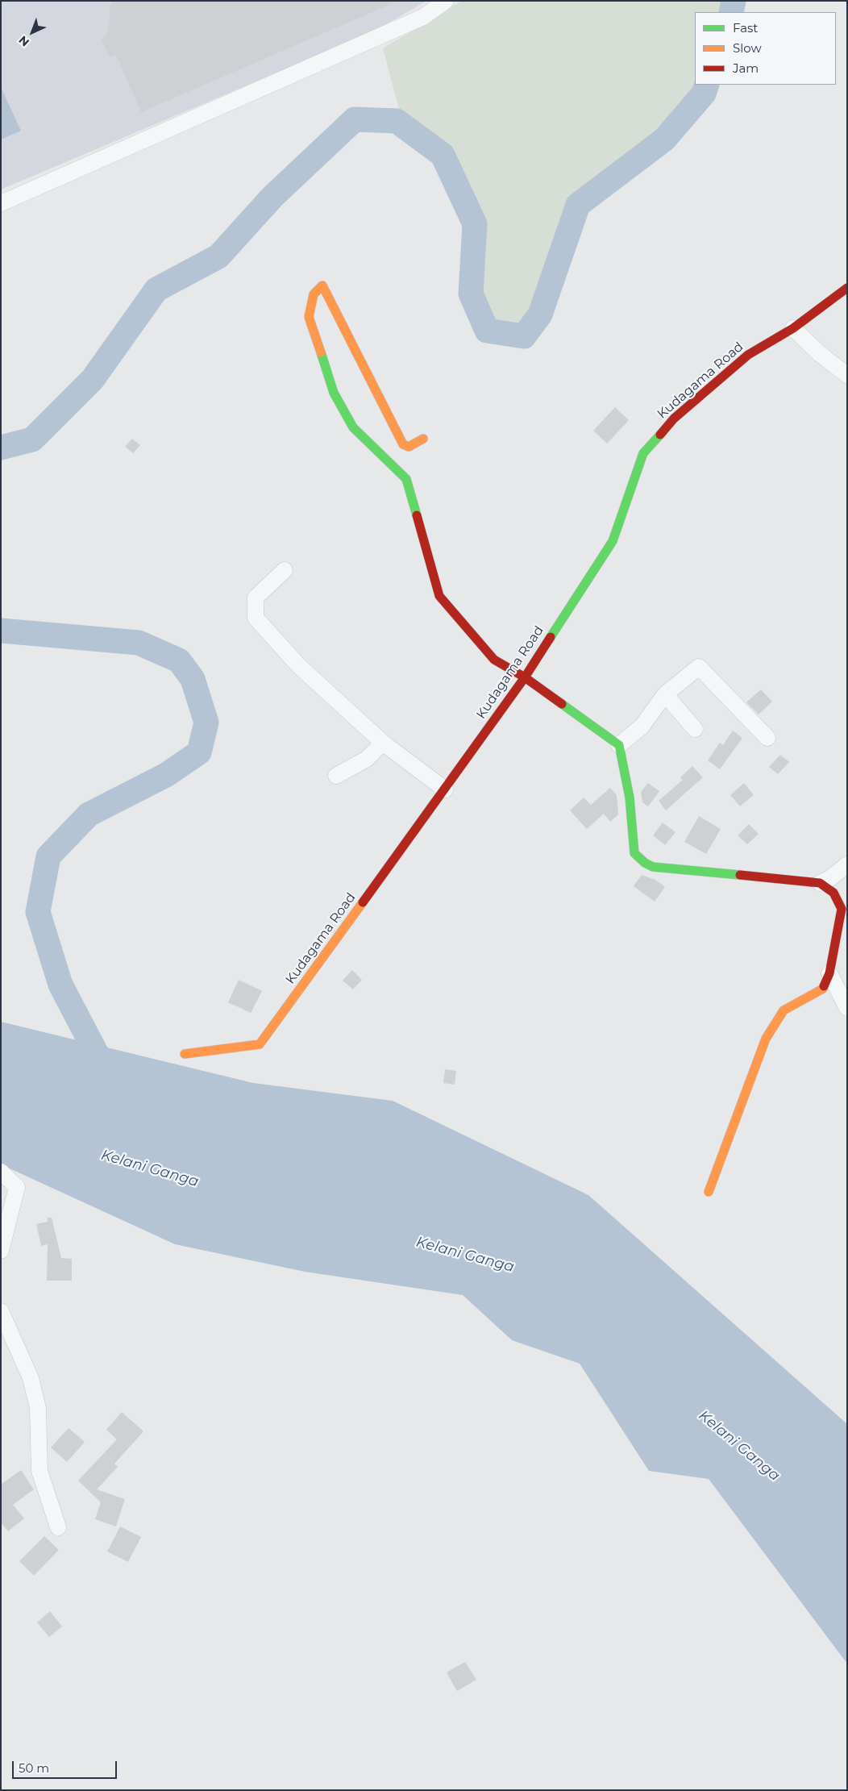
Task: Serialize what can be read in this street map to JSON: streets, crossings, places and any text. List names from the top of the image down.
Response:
{
  "streets": {
    "street": ["Kudagama Road"]
  },
  "water": ["Kelani Ganga"],
  "legend": ["Fast", "Slow", "Jam"],
  "scale_bar": "50 m",
  "north": "bottom left"
}
